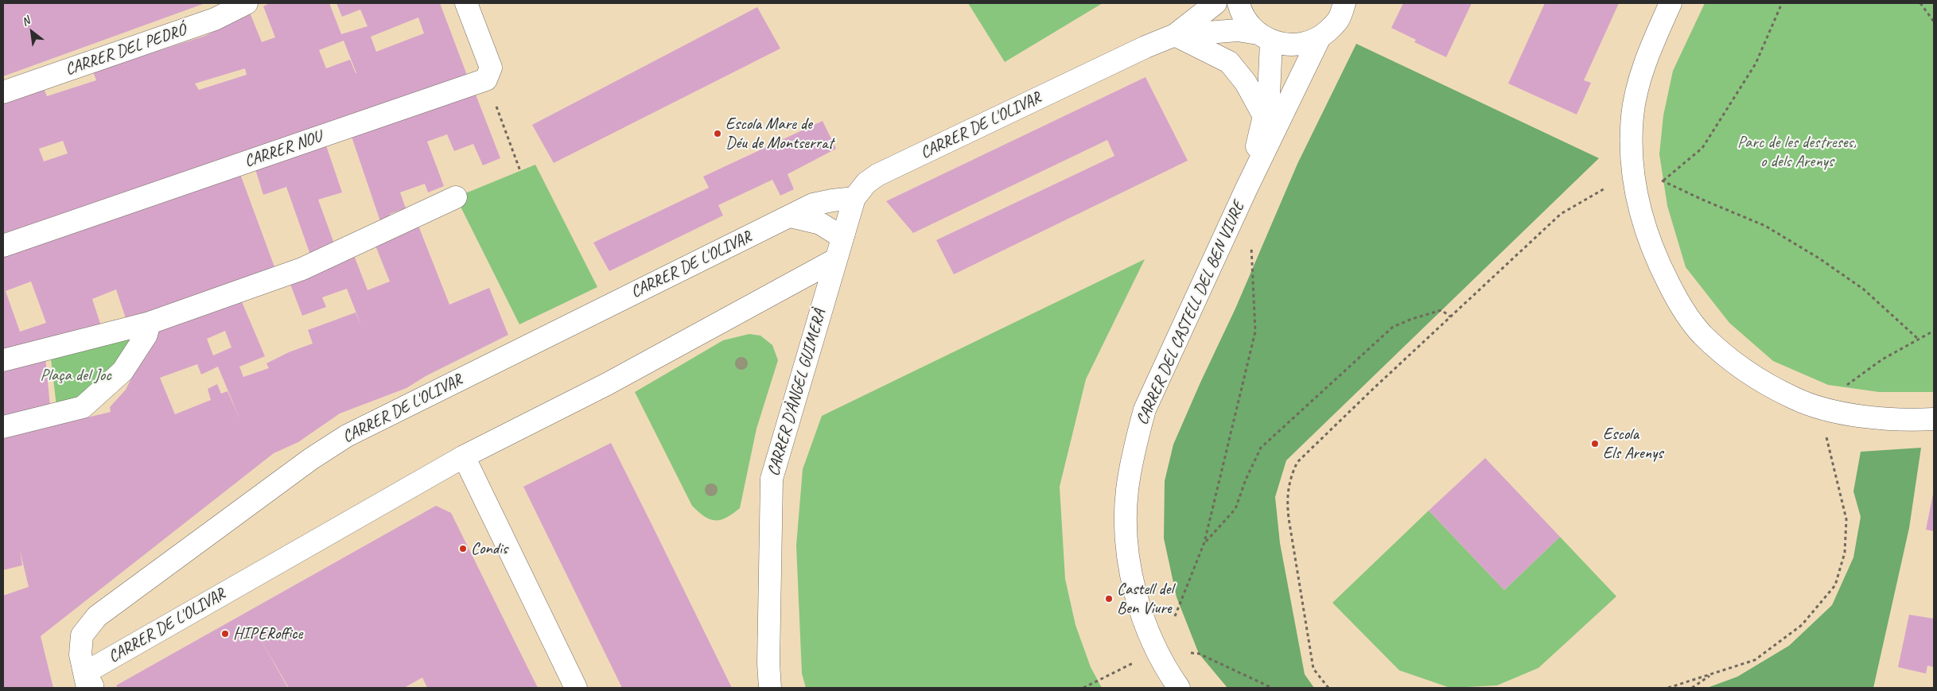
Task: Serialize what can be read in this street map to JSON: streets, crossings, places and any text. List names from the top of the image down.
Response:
{
  "streets": {
    "street": [
      "CARRER DEL PEDRÓ",
      "CARRER DE L'OLIVAR",
      "CARRER NOU",
      "CARRER DEL CASTELL DEL BEN VIURE",
      "CARRER D'ÀNGEL GUIMERÀ"
    ]
  },
  "crossings": [
    ["CARRER DE L'OLIVAR", "CARRER DEL CASTELL DEL BEN VIURE"],
    ["CARRER DE L'OLIVAR", "CARRER D'ÀNGEL GUIMERÀ"]
  ],
  "parks": ["Parc de les destreses, o dels Arenys", "Plaça del Joc"],
  "places": [
    "Escola Mare de Déu de Montserrat",
    "Escola Els Arenys",
    "Condis",
    "Castell del Ben Viure",
    "HIPERoffice"
  ],
  "north": "top left"
}
